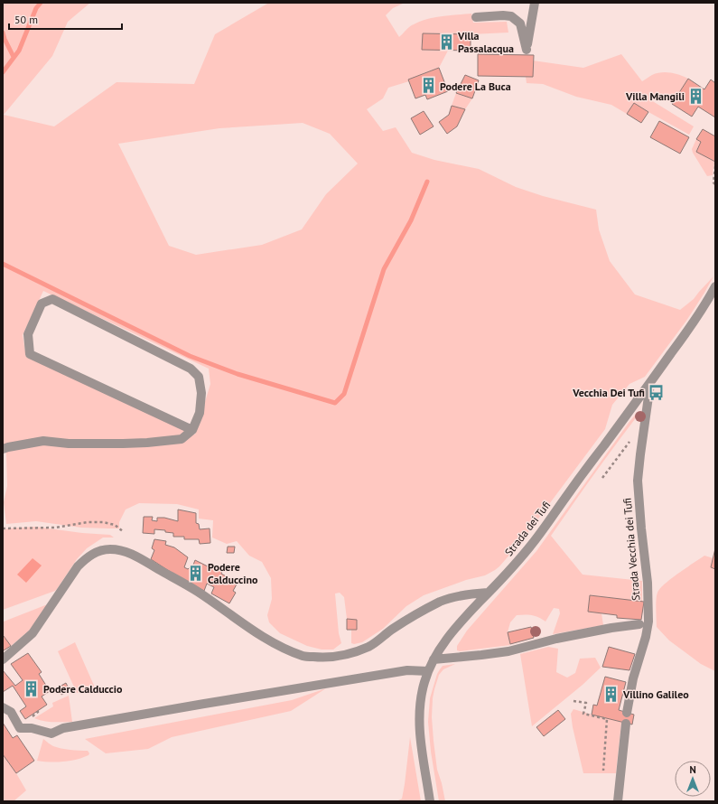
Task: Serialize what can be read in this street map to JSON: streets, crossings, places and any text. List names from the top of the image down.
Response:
{
  "streets": {
    "street": ["Strada dei Tufi", "Strada Vecchia dei Tufi"]
  },
  "crossings": [
    ["Strada dei Tufi", "Strada Vecchia dei Tufi"]
  ],
  "places": {
    "building": [
      "Villa Passalacqua",
      "Podere La Buca",
      "Villa Mangili",
      "Podere Calduccino",
      "Podere Calduccio",
      "Villino Galileo"
    ],
    "bus stop": ["Vecchia Dei Tufi"]
  },
  "scale_bar": "50 m",
  "north": "top"
}
